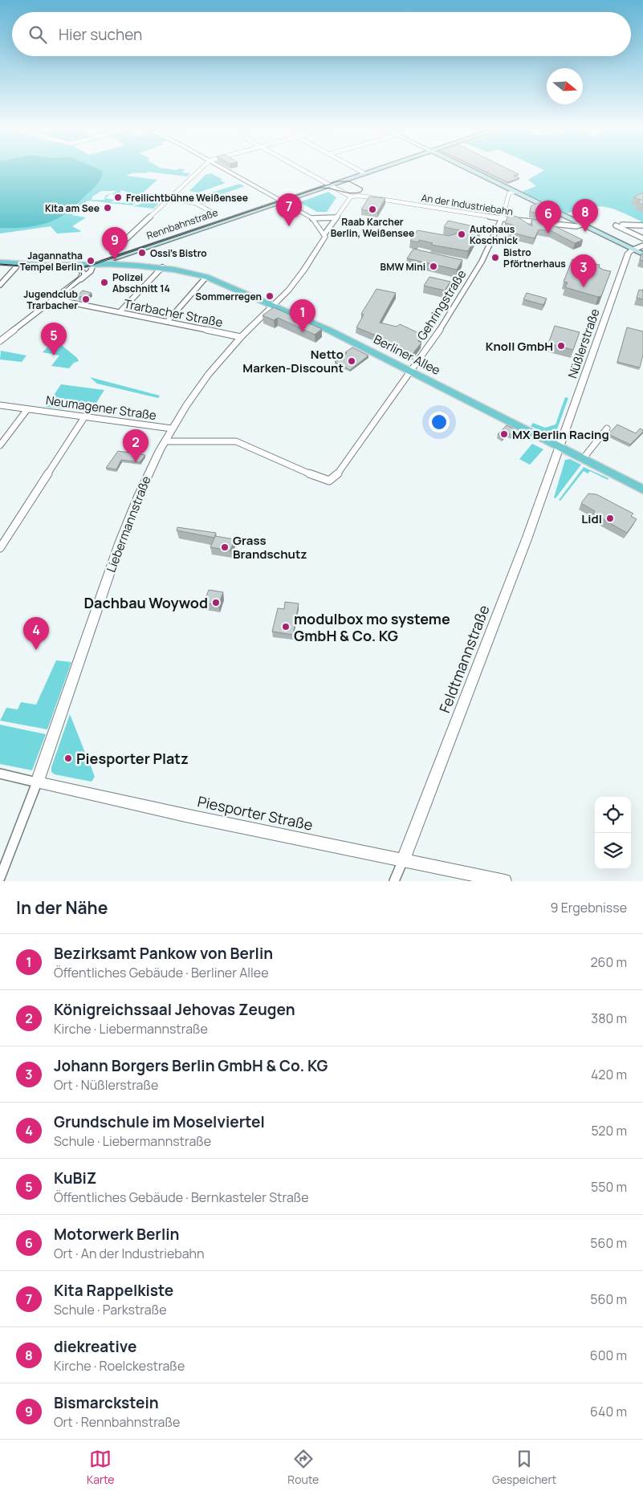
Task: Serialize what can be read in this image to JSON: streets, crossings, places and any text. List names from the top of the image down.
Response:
{
  "streets": {
    "main road": ["Rennbahnstraße", "Berliner Allee"],
    "street": [
      "An der Industriebahn",
      "Gehringstraße",
      "Trarbacher Straße",
      "Nüßlerstraße",
      "Neumagener Straße",
      "Liebermannstraße",
      "Feldtmannstraße",
      "Piesporter Straße"
    ]
  },
  "crossings": [
    ["An der Industriebahn", "Gehringstraße"],
    ["An der Industriebahn", "Liebermannstraße"],
    ["Rennbahnstraße", "Berliner Allee"],
    ["Gehringstraße", "Berliner Allee"],
    ["Gehringstraße", "Liebermannstraße"],
    ["Trarbacher Straße", "Liebermannstraße"],
    ["Nüßlerstraße", "Berliner Allee"],
    ["Nüßlerstraße", "Feldtmannstraße"],
    ["Berliner Allee", "Liebermannstraße"],
    ["Berliner Allee", "Feldtmannstraße"],
    ["Neumagener Straße", "Liebermannstraße"],
    ["Liebermannstraße", "Piesporter Straße"],
    ["Feldtmannstraße", "Piesporter Straße"]
  ],
  "places": [
    "Freilichtbühne Weißensee",
    "Kita am See",
    "Raab Karcher Berlin, Weißensee",
    "Autohaus Koschnick",
    "Ossi's Bistro",
    "Bistro Pförtnerhaus",
    "Jagannatha Tempel Berlin",
    "BMW Mini",
    "Polizei Abschnitt 14",
    "Sommerregen",
    "Jugendclub Trarbacher",
    "Knoll GmbH",
    "Netto Marken-Discount",
    "MX Berlin Racing",
    "Lidl",
    "Grass Brandschutz",
    "Dachbau Woywod",
    "modulbox mo systeme GmbH & Co. KG",
    "Piesporter Platz"
  ],
  "north": "right",
  "page": {
    "search": "Hier suchen",
    "pins": [
      "7",
      "8",
      "6",
      "9",
      "3",
      "1",
      "5",
      "2",
      "4"
    ],
    "heading": ["In der Nähe", "9 Ergebnisse"],
    "list": [
      {
        "mark": "1",
        "name": "Bezirksamt Pankow von Berlin",
        "note": "Öffentliches Gebäude · Berliner Allee",
        "value": "260 m"
      },
      {
        "mark": "2",
        "name": "Königreichssaal Jehovas Zeugen",
        "note": "Kirche · Liebermannstraße",
        "value": "380 m"
      },
      {
        "mark": "3",
        "name": "Johann Borgers Berlin GmbH & Co. KG",
        "note": "Ort · Nüßlerstraße",
        "value": "420 m"
      },
      {
        "mark": "4",
        "name": "Grundschule im Moselviertel",
        "note": "Schule · Liebermannstraße",
        "value": "520 m"
      },
      {
        "mark": "5",
        "name": "KuBiZ",
        "note": "Öffentliches Gebäude · Bernkasteler Straße",
        "value": "550 m"
      },
      {
        "mark": "6",
        "name": "Motorwerk Berlin",
        "note": "Ort · An der Industriebahn",
        "value": "560 m"
      },
      {
        "mark": "7",
        "name": "Kita Rappelkiste",
        "note": "Schule · Parkstraße",
        "value": "560 m"
      },
      {
        "mark": "8",
        "name": "diekreative",
        "note": "Kirche · Roelckestraße",
        "value": "600 m"
      },
      {
        "mark": "9",
        "name": "Bismarckstein",
        "note": "Ort · Rennbahnstraße",
        "value": "640 m"
      }
    ],
    "nav": ["Karte", "Route", "Gespeichert"]
  }
}
